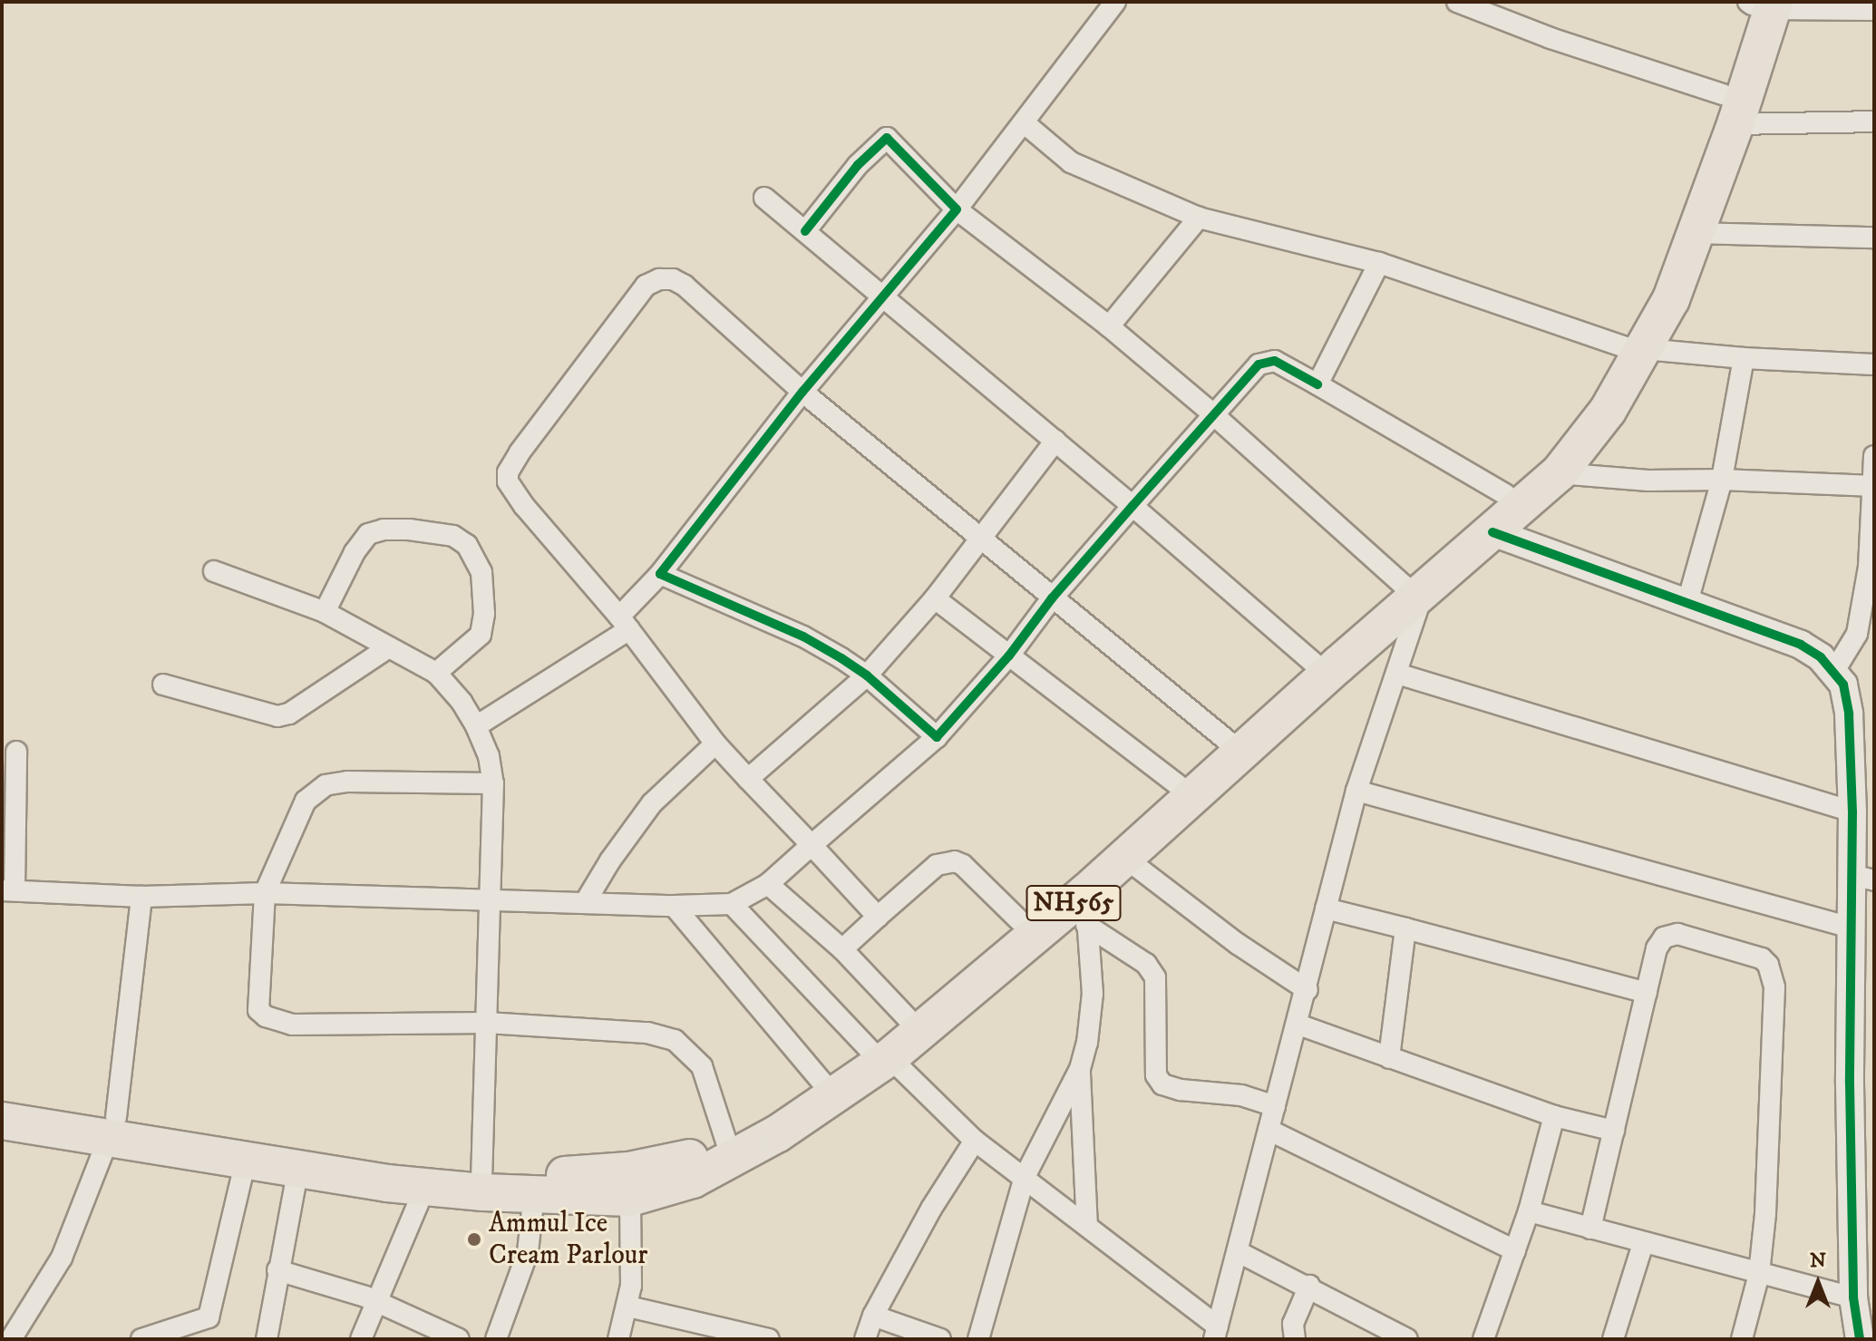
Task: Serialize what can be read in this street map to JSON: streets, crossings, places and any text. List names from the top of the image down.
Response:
{
  "streets": {
    "highway": ["NH565"]
  },
  "places": ["Ammul Ice Cream Parlour"],
  "north": "top"
}
